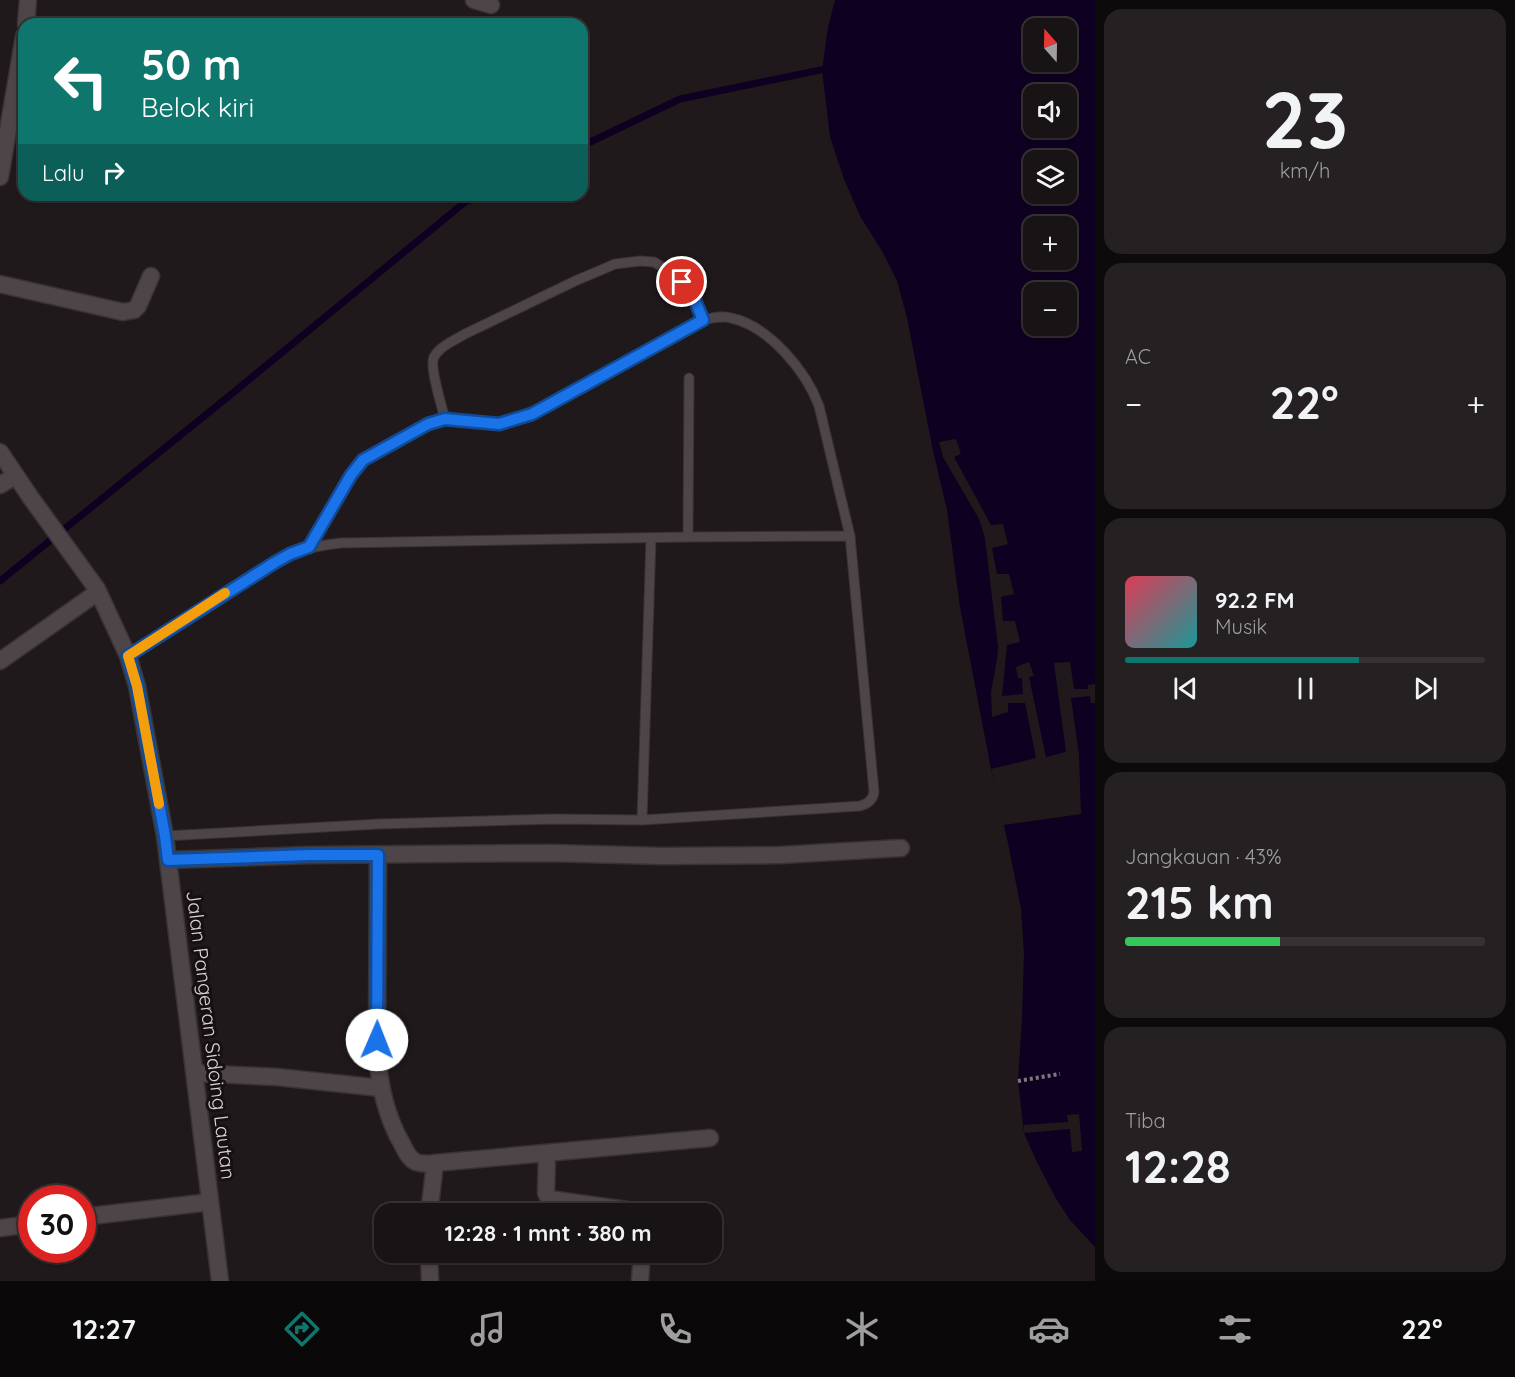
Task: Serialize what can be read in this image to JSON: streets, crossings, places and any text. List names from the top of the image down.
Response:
{
  "streets": {
    "street": ["Jalan Pangeran Sidoing Lautan"]
  },
  "north": "top",
  "page": {
    "tile": [
      ["23", "km/h"],
      "AC",
      ["Jangkauan · 43%", "215 km"],
      ["Tiba", "12:28"]
    ],
    "map_buttons": ["+", "−"],
    "turn": ["50 m", "Belok kiri"],
    "then": "Lalu",
    "heat": ["−", "22°", "+"],
    "song": ["92.2 FM", "Musik"],
    "limit": "30",
    "trip": "12:28 · 1 mnt · 380 m",
    "tabs": ["12:27", "22°"]
  }
}
